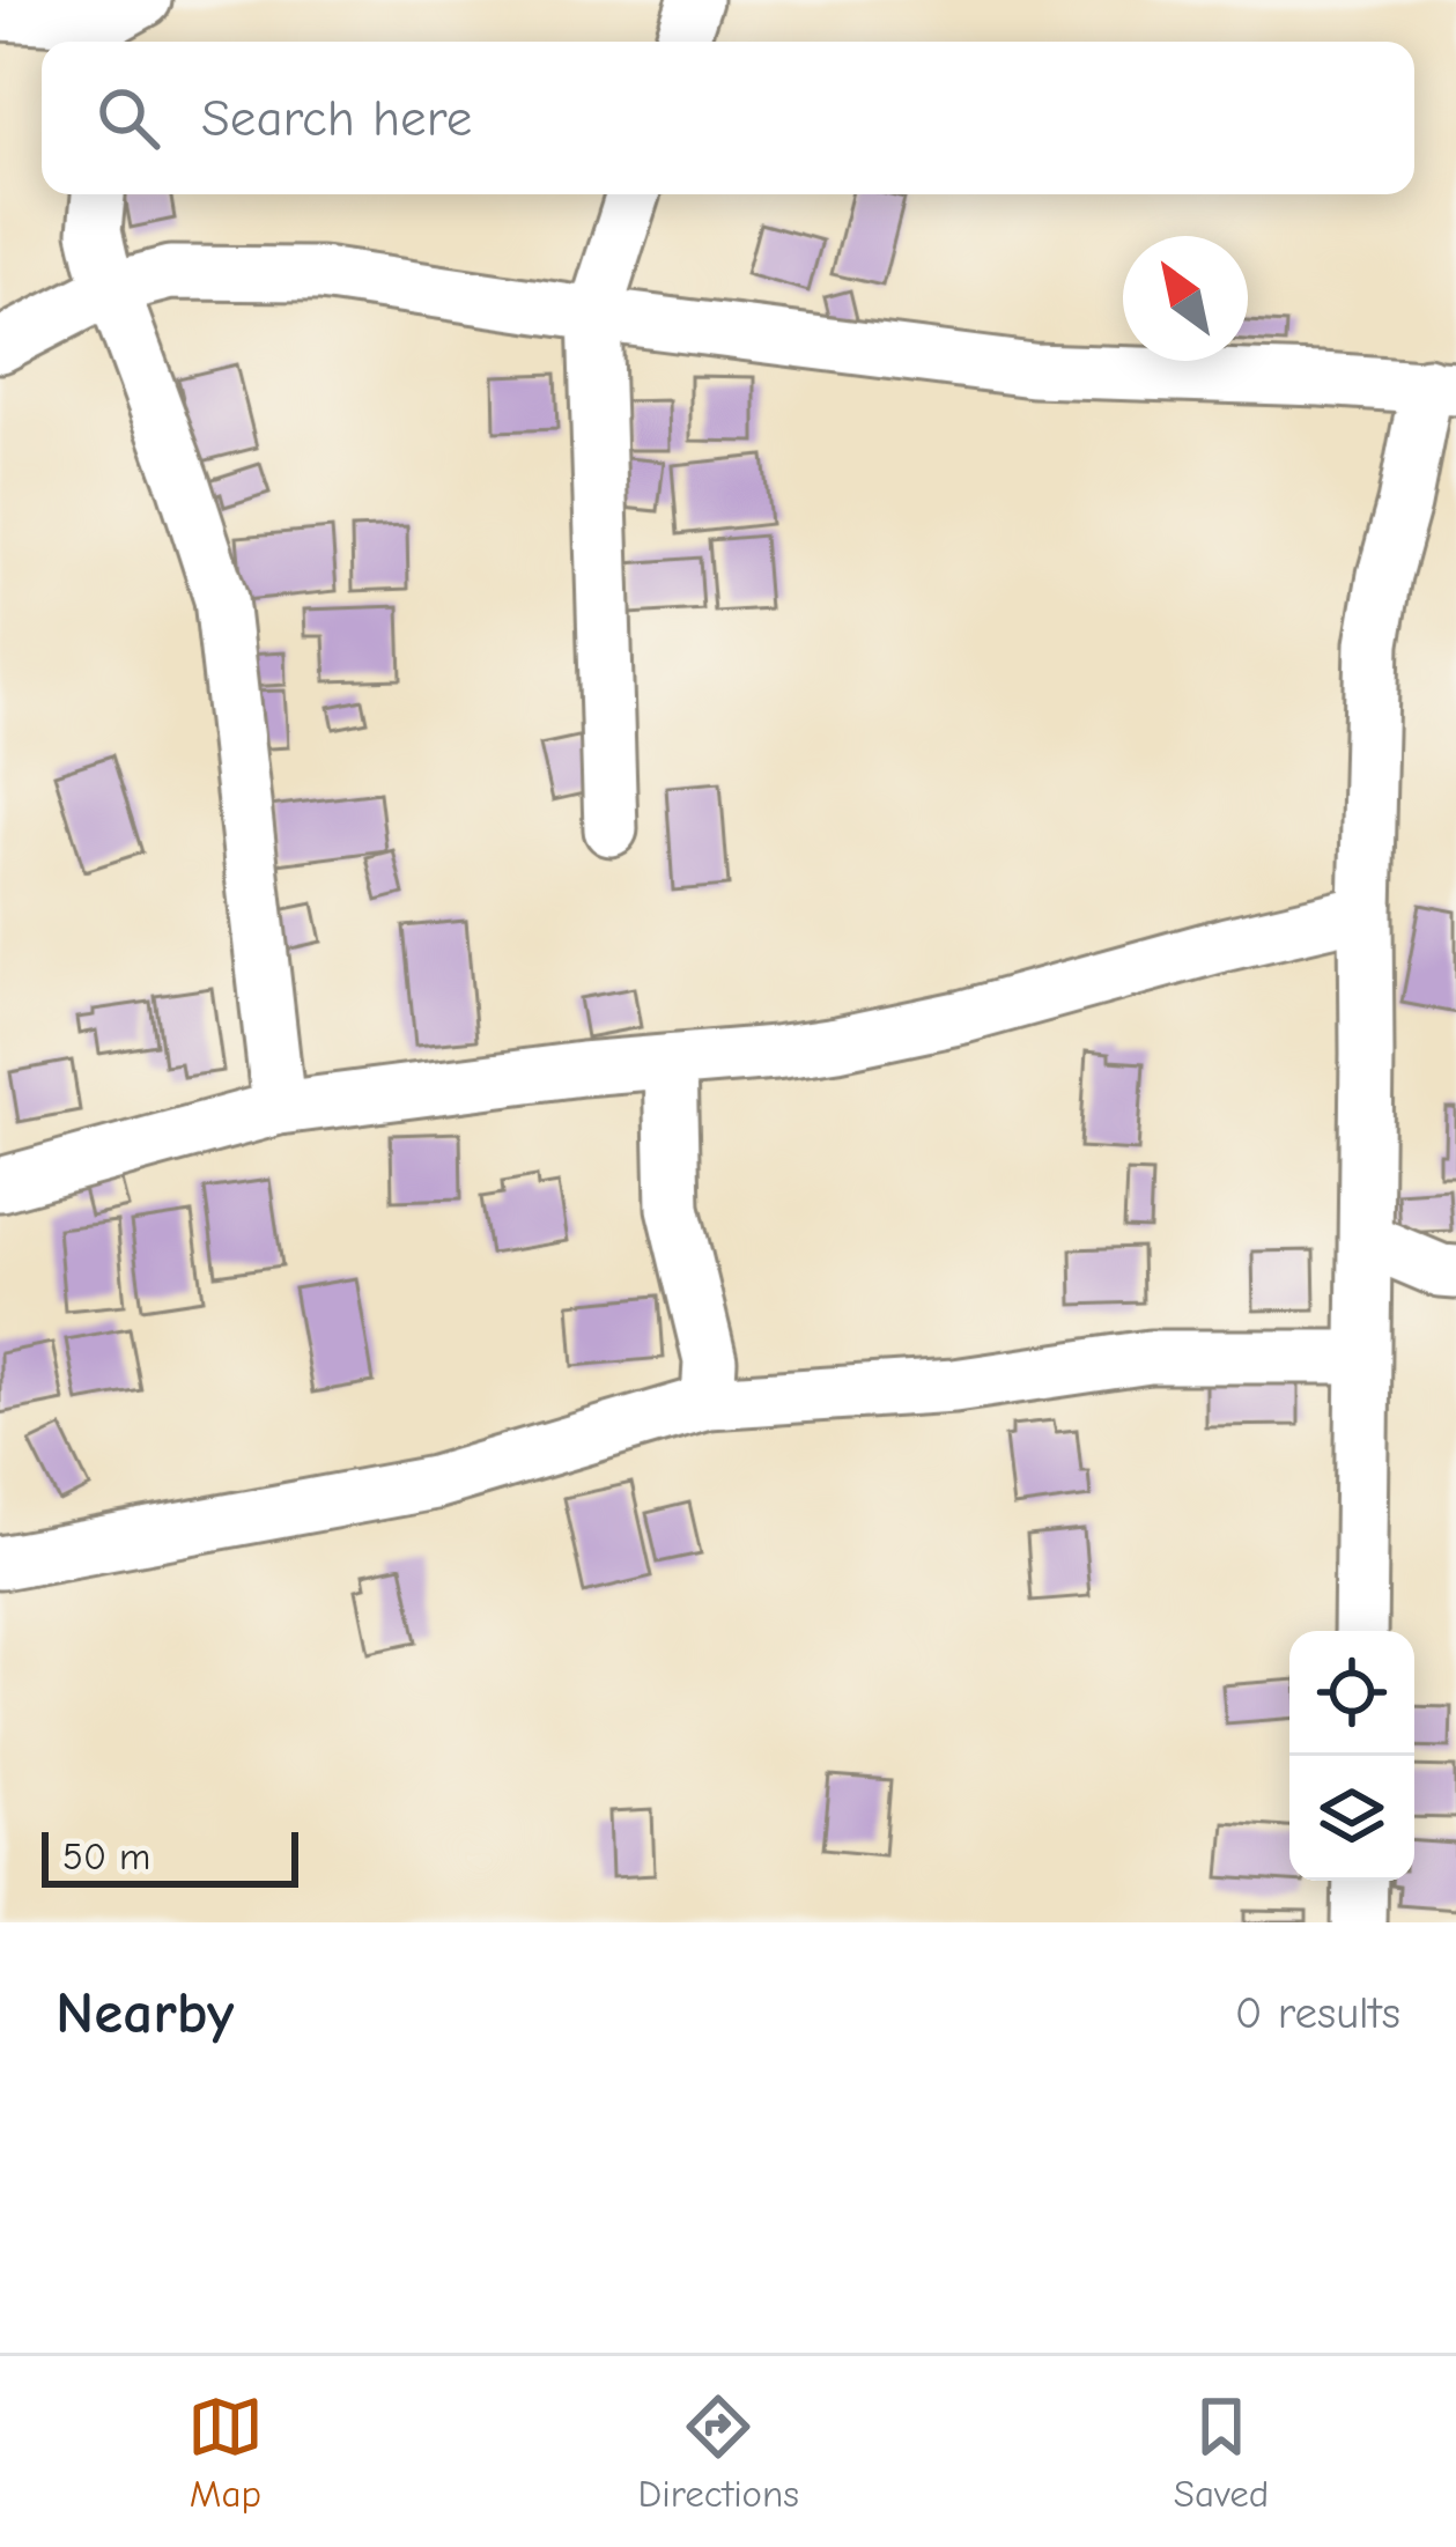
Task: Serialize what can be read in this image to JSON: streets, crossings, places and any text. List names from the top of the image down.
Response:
{
  "scale_bar": "50 m",
  "north": "top left",
  "page": {
    "search": "Search here",
    "scale": "50 m",
    "heading": ["Nearby", "0 results"],
    "nav": ["Map", "Directions", "Saved"]
  }
}
